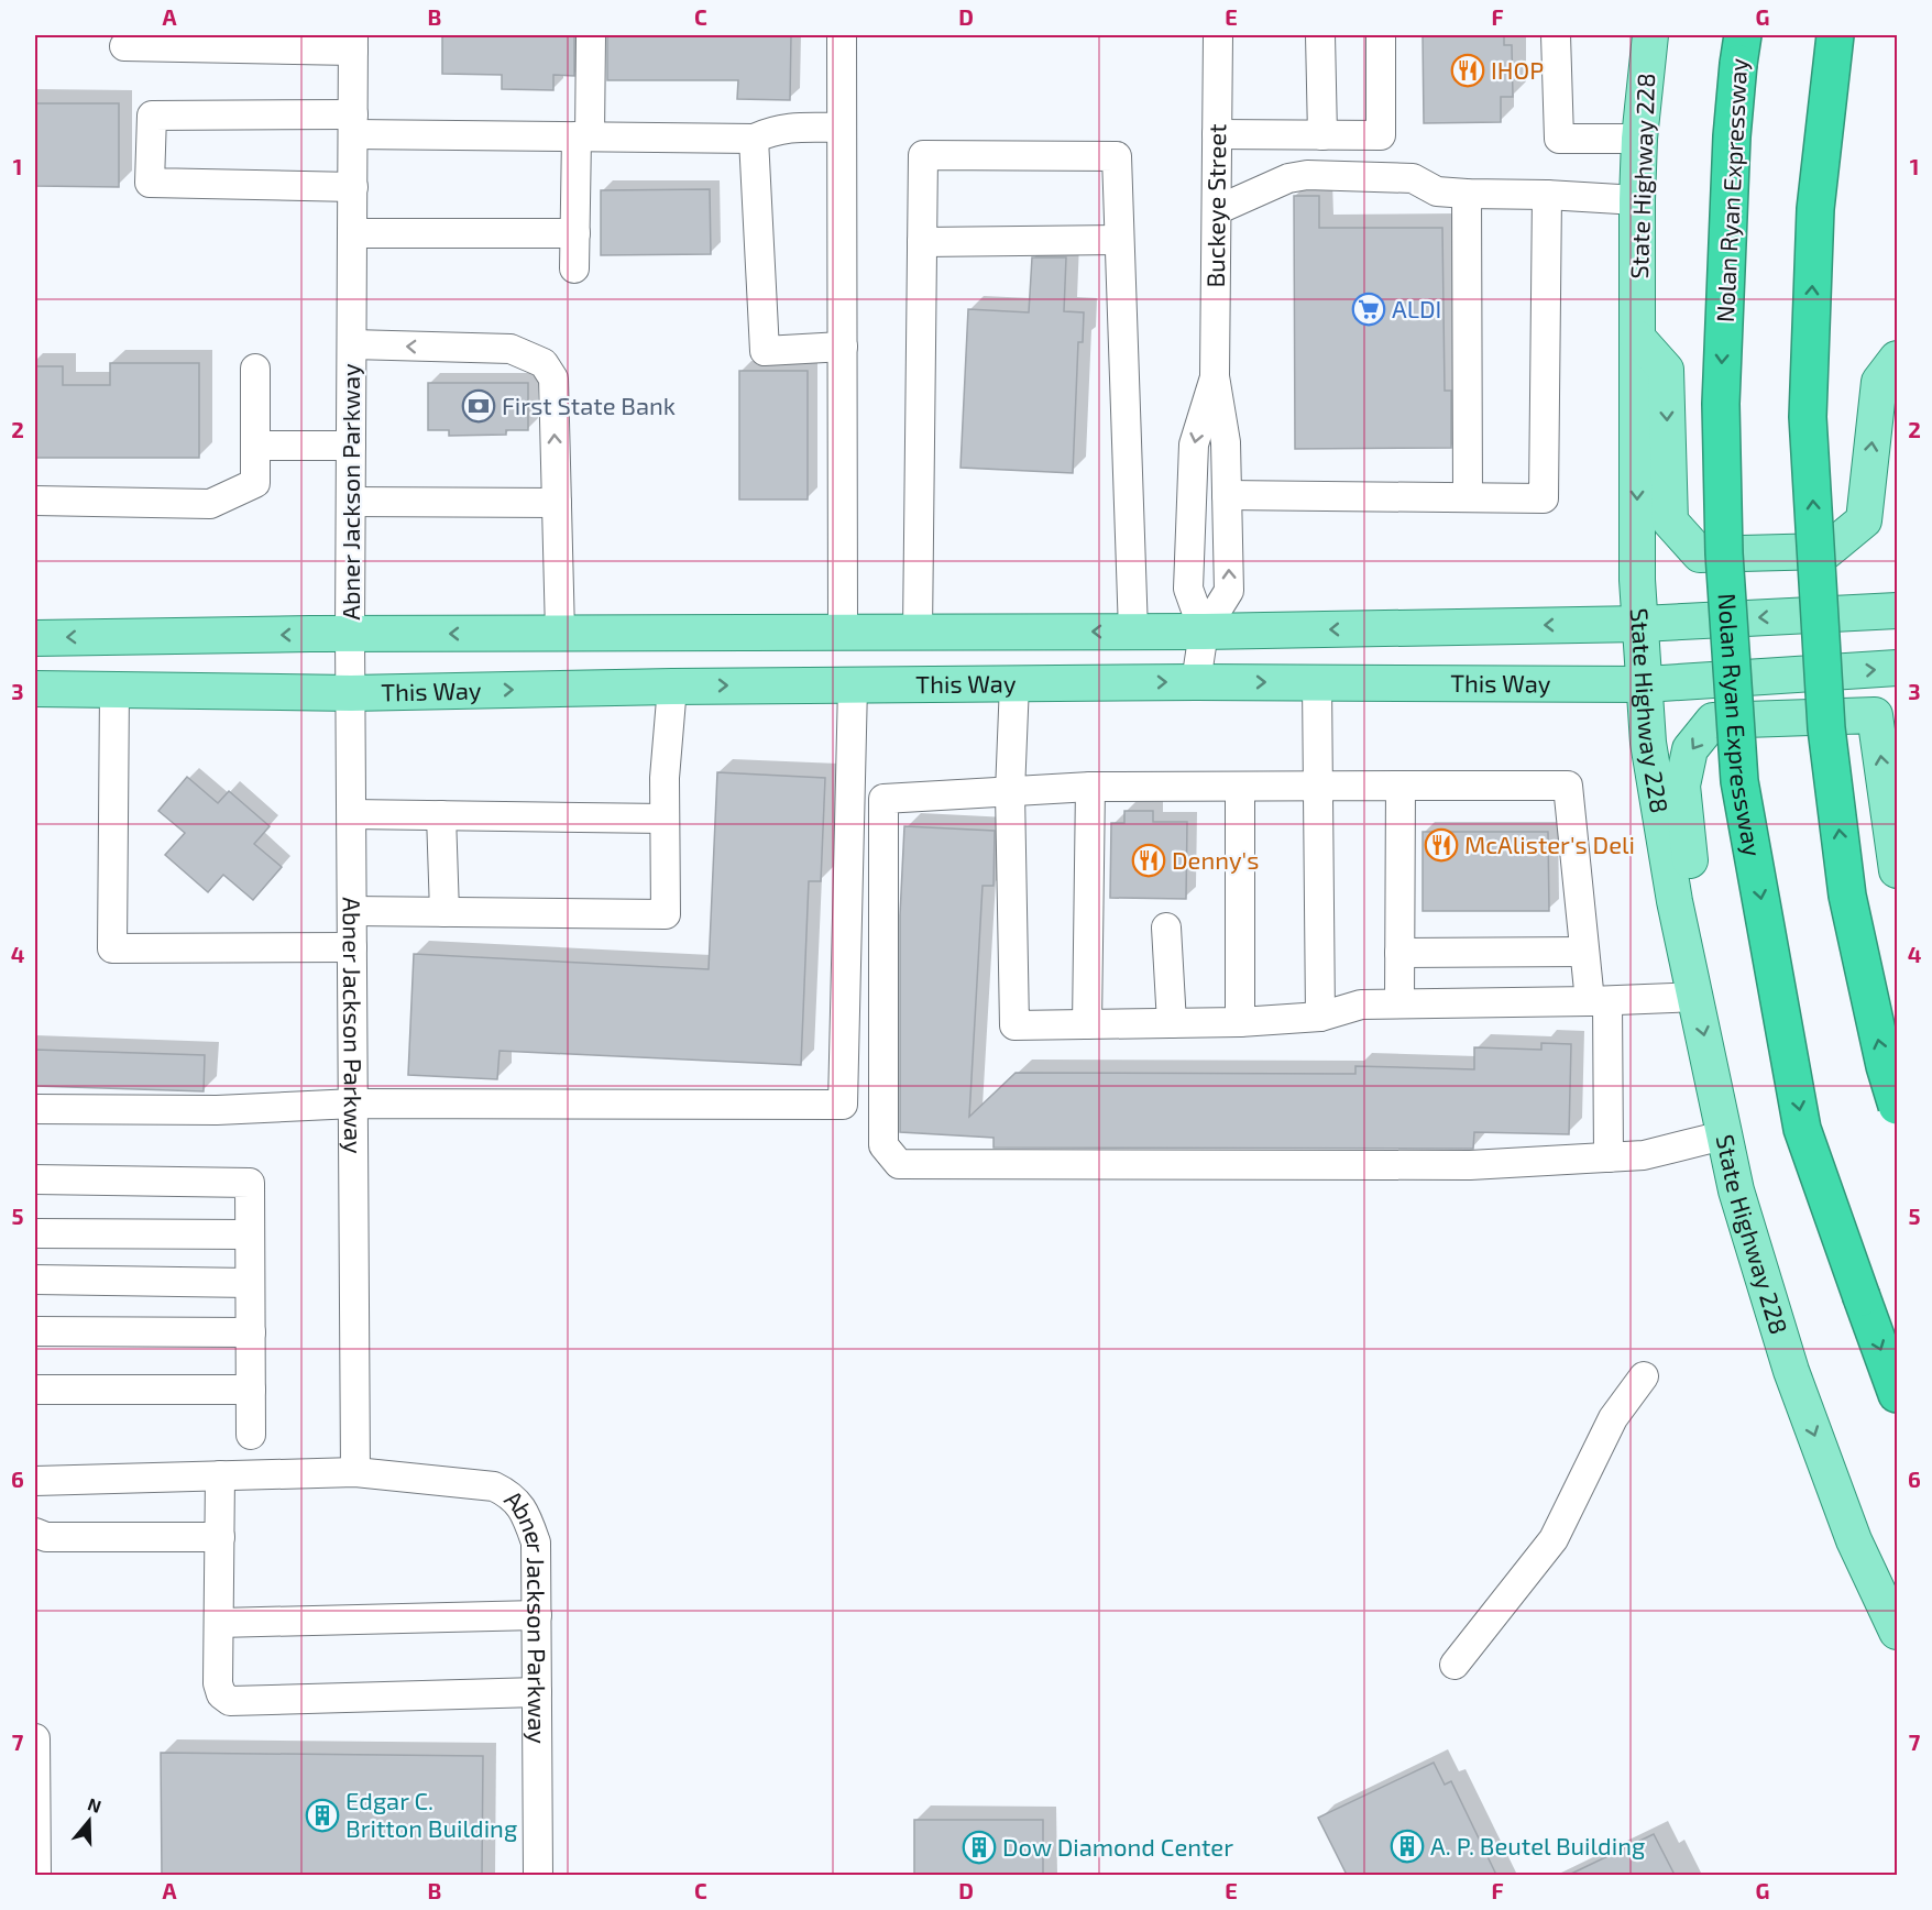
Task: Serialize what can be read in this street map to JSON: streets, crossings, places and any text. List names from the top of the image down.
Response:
{
  "streets": {
    "highway": ["Nolan Ryan Expressway"],
    "main road": ["State Highway 228", "This Way"],
    "street": ["Buckeye Street", "Abner Jackson Parkway"]
  },
  "crossings": [
    ["State Highway 228", "This Way"],
    ["Buckeye Street", "This Way"],
    ["Abner Jackson Parkway", "This Way"]
  ],
  "one_way": ["State Highway 228"],
  "places": {
    "restaurant": ["IHOP", "McAlister's Deli", "Denny's"],
    "supermarket": ["ALDI"],
    "bank": ["First State Bank"],
    "building": ["Edgar C. Britton Building", "A. P. Beutel Building", "Dow Diamond Center"]
  },
  "north": "top",
  "grid": {
    "columns": [
      "A",
      "B",
      "C",
      "D",
      "E",
      "F",
      "G"
    ],
    "rows": [
      "1",
      "2",
      "3",
      "4",
      "5",
      "6",
      "7"
    ]
  }
}
